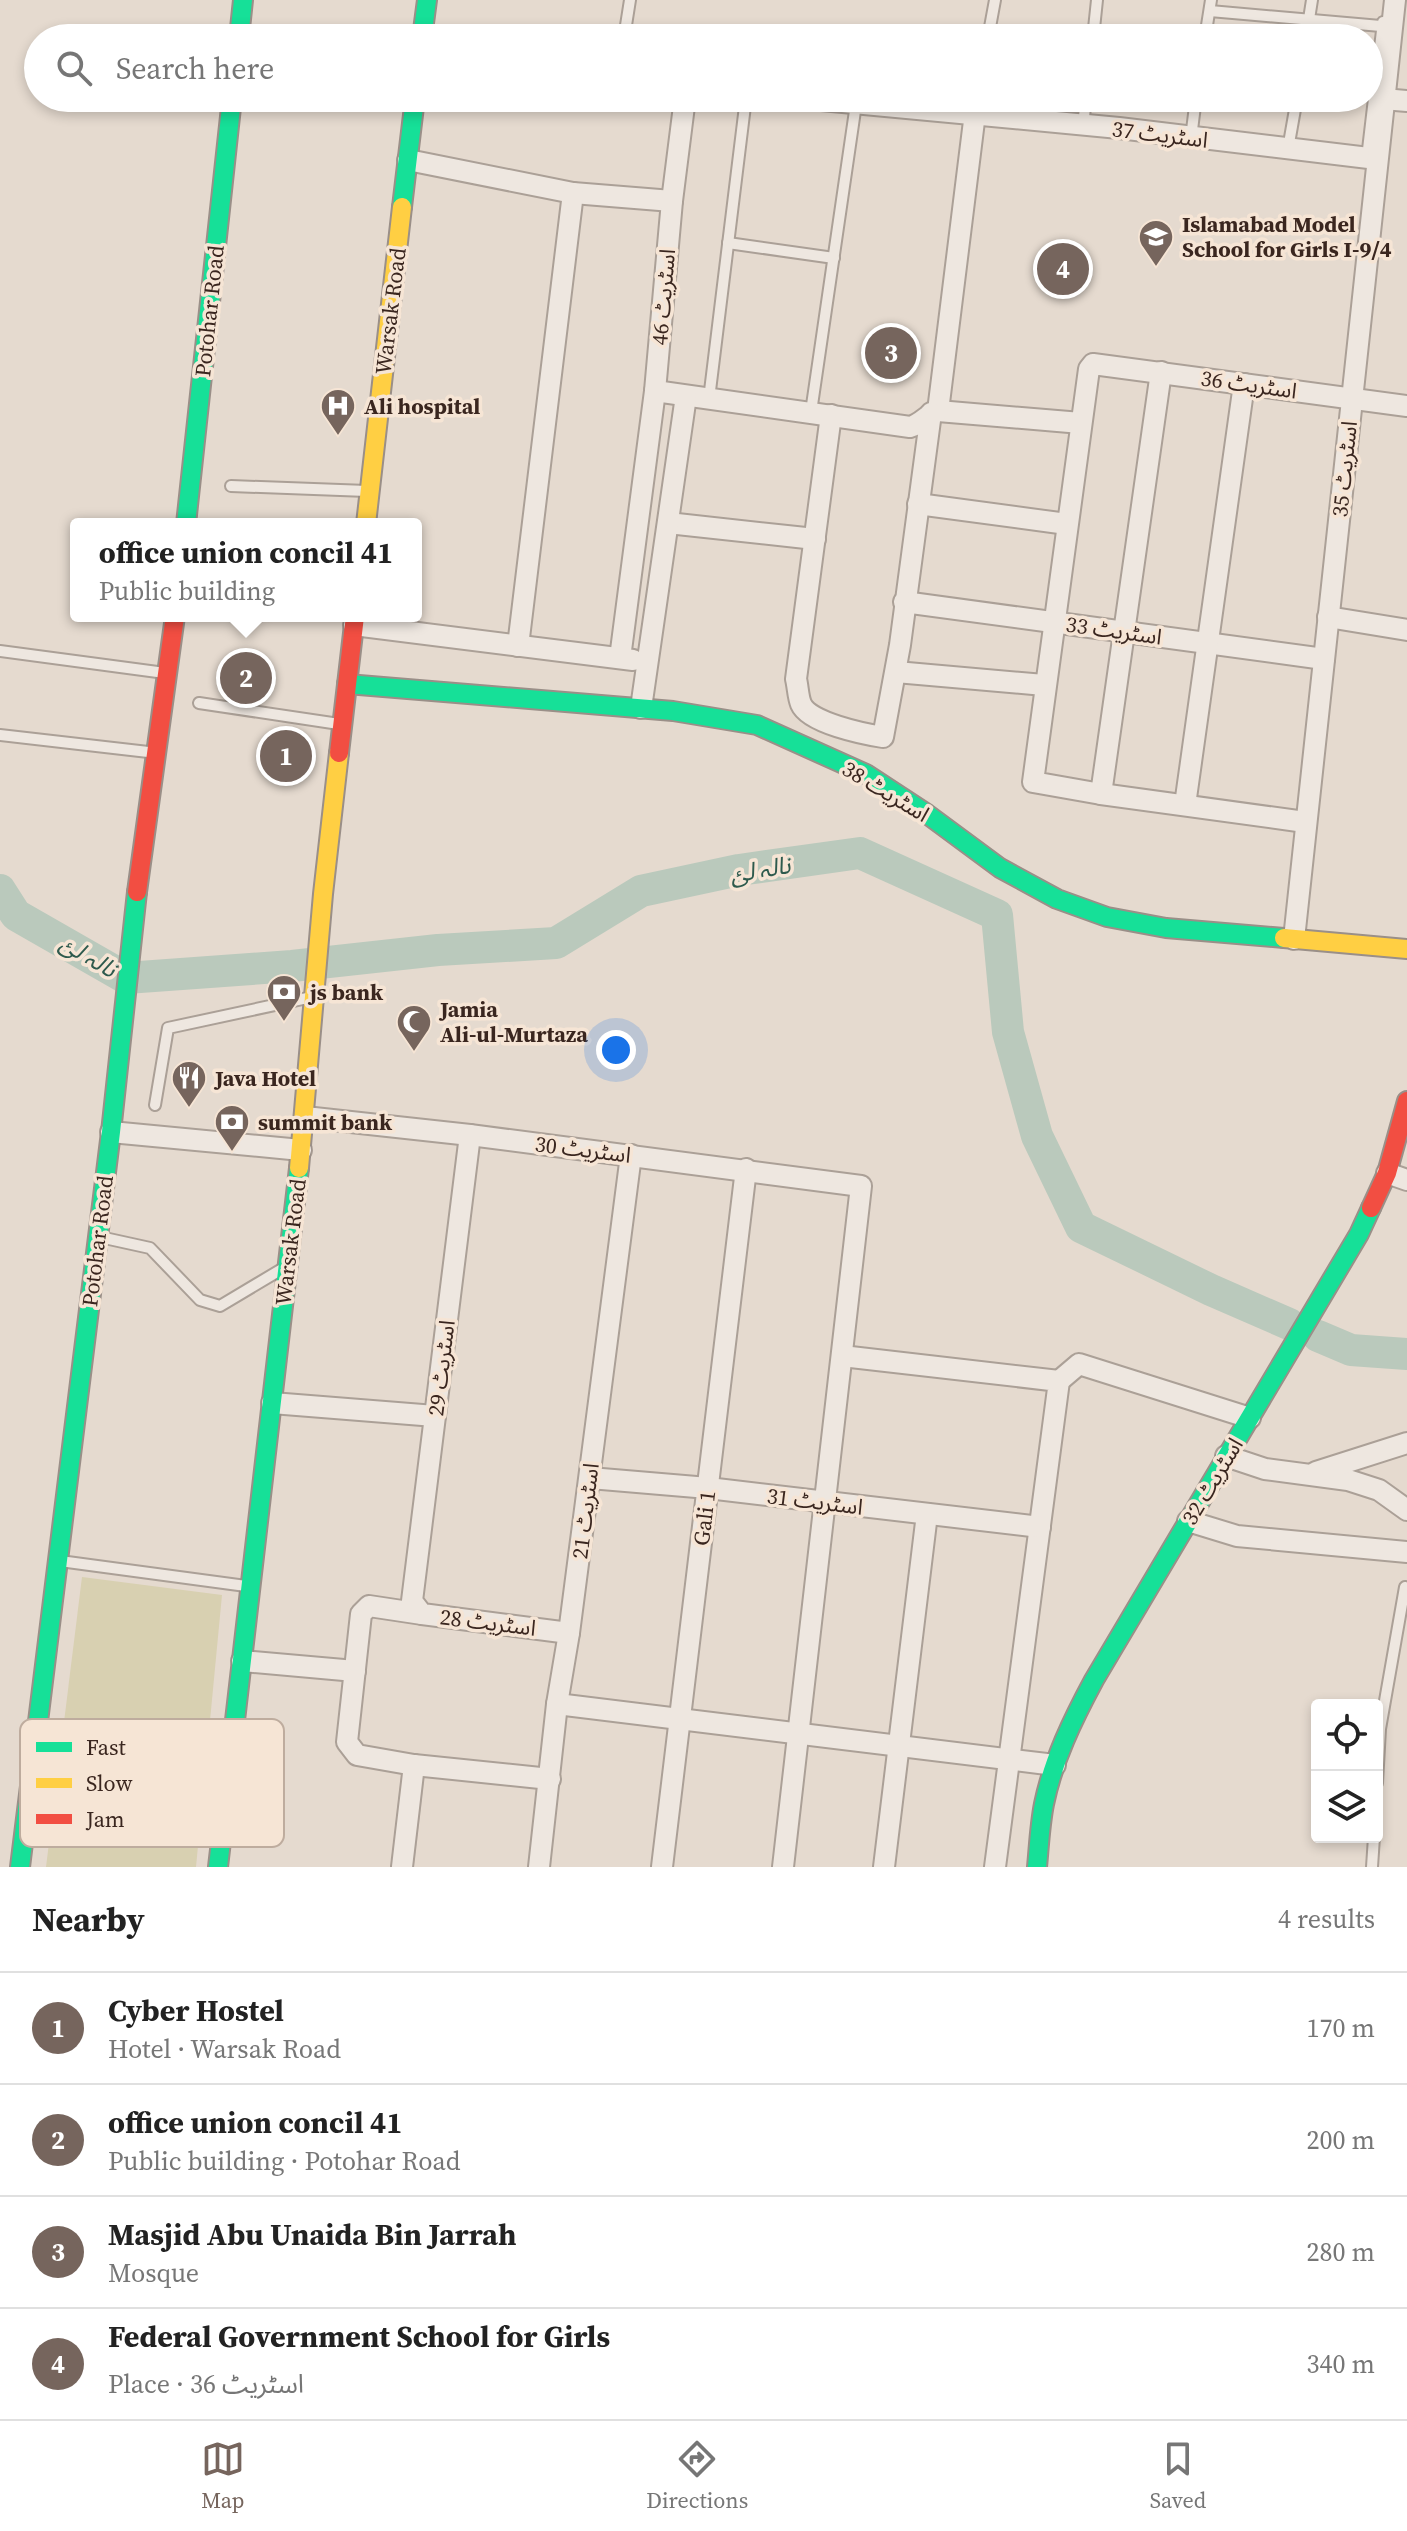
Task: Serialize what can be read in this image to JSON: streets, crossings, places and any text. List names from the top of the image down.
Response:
{
  "streets": {
    "street": [
      "اسٹریٹ 37",
      "اسٹریٹ 46",
      "Potohar Road",
      "Warsak Road",
      "اسٹریٹ 36",
      "اسٹریٹ 35",
      "اسٹریٹ 33",
      "اسٹریٹ 38",
      "اسٹریٹ 30",
      "اسٹریٹ 29",
      "اسٹریٹ 32",
      "اسٹریٹ 31",
      "اسٹریٹ 21",
      "Gali 1",
      "اسٹریٹ 28"
    ]
  },
  "crossings": [
    ["اسٹریٹ 37", "اسٹریٹ 35"],
    ["Warsak Road", "اسٹریٹ 38"],
    ["Warsak Road", "اسٹریٹ 30"],
    ["اسٹریٹ 36", "اسٹریٹ 35"],
    ["اسٹریٹ 35", "اسٹریٹ 33"],
    ["اسٹریٹ 35", "اسٹریٹ 38"],
    ["اسٹریٹ 30", "اسٹریٹ 29"],
    ["اسٹریٹ 30", "اسٹریٹ 21"],
    ["اسٹریٹ 30", "Gali 1"],
    ["اسٹریٹ 29", "اسٹریٹ 28"],
    ["اسٹریٹ 31", "اسٹریٹ 21"],
    ["اسٹریٹ 31", "Gali 1"],
    ["اسٹریٹ 21", "اسٹریٹ 28"]
  ],
  "water": ["نالہ لئ"],
  "places": {
    "school or university": ["Islamabad Model School for Girls I-9/4"],
    "hospital": ["Ali hospital"],
    "bank": ["js bank", "summit bank"],
    "mosque": ["Jamia Ali-ul-Murtaza"],
    "restaurant": ["Java Hotel"]
  },
  "legend": ["Fast", "Slow", "Jam"],
  "page": {
    "search": "Search here",
    "pins": [
      "4",
      "3",
      "2",
      "1"
    ],
    "popup": ["office union concil 41", "Public building"],
    "heading": ["Nearby", "4 results"],
    "list": [
      {
        "mark": "1",
        "name": "Cyber Hostel",
        "note": "Hotel · Warsak Road",
        "value": "170 m"
      },
      {
        "mark": "2",
        "name": "office union concil 41",
        "note": "Public building · Potohar Road",
        "value": "200 m"
      },
      {
        "mark": "3",
        "name": "Masjid Abu Unaida Bin Jarrah",
        "note": "Mosque",
        "value": "280 m"
      },
      {
        "mark": "4",
        "name": "Federal Government School for Girls",
        "note": "Place · اسٹریٹ 36",
        "value": "340 m"
      }
    ],
    "nav": ["Map", "Directions", "Saved"]
  }
}
